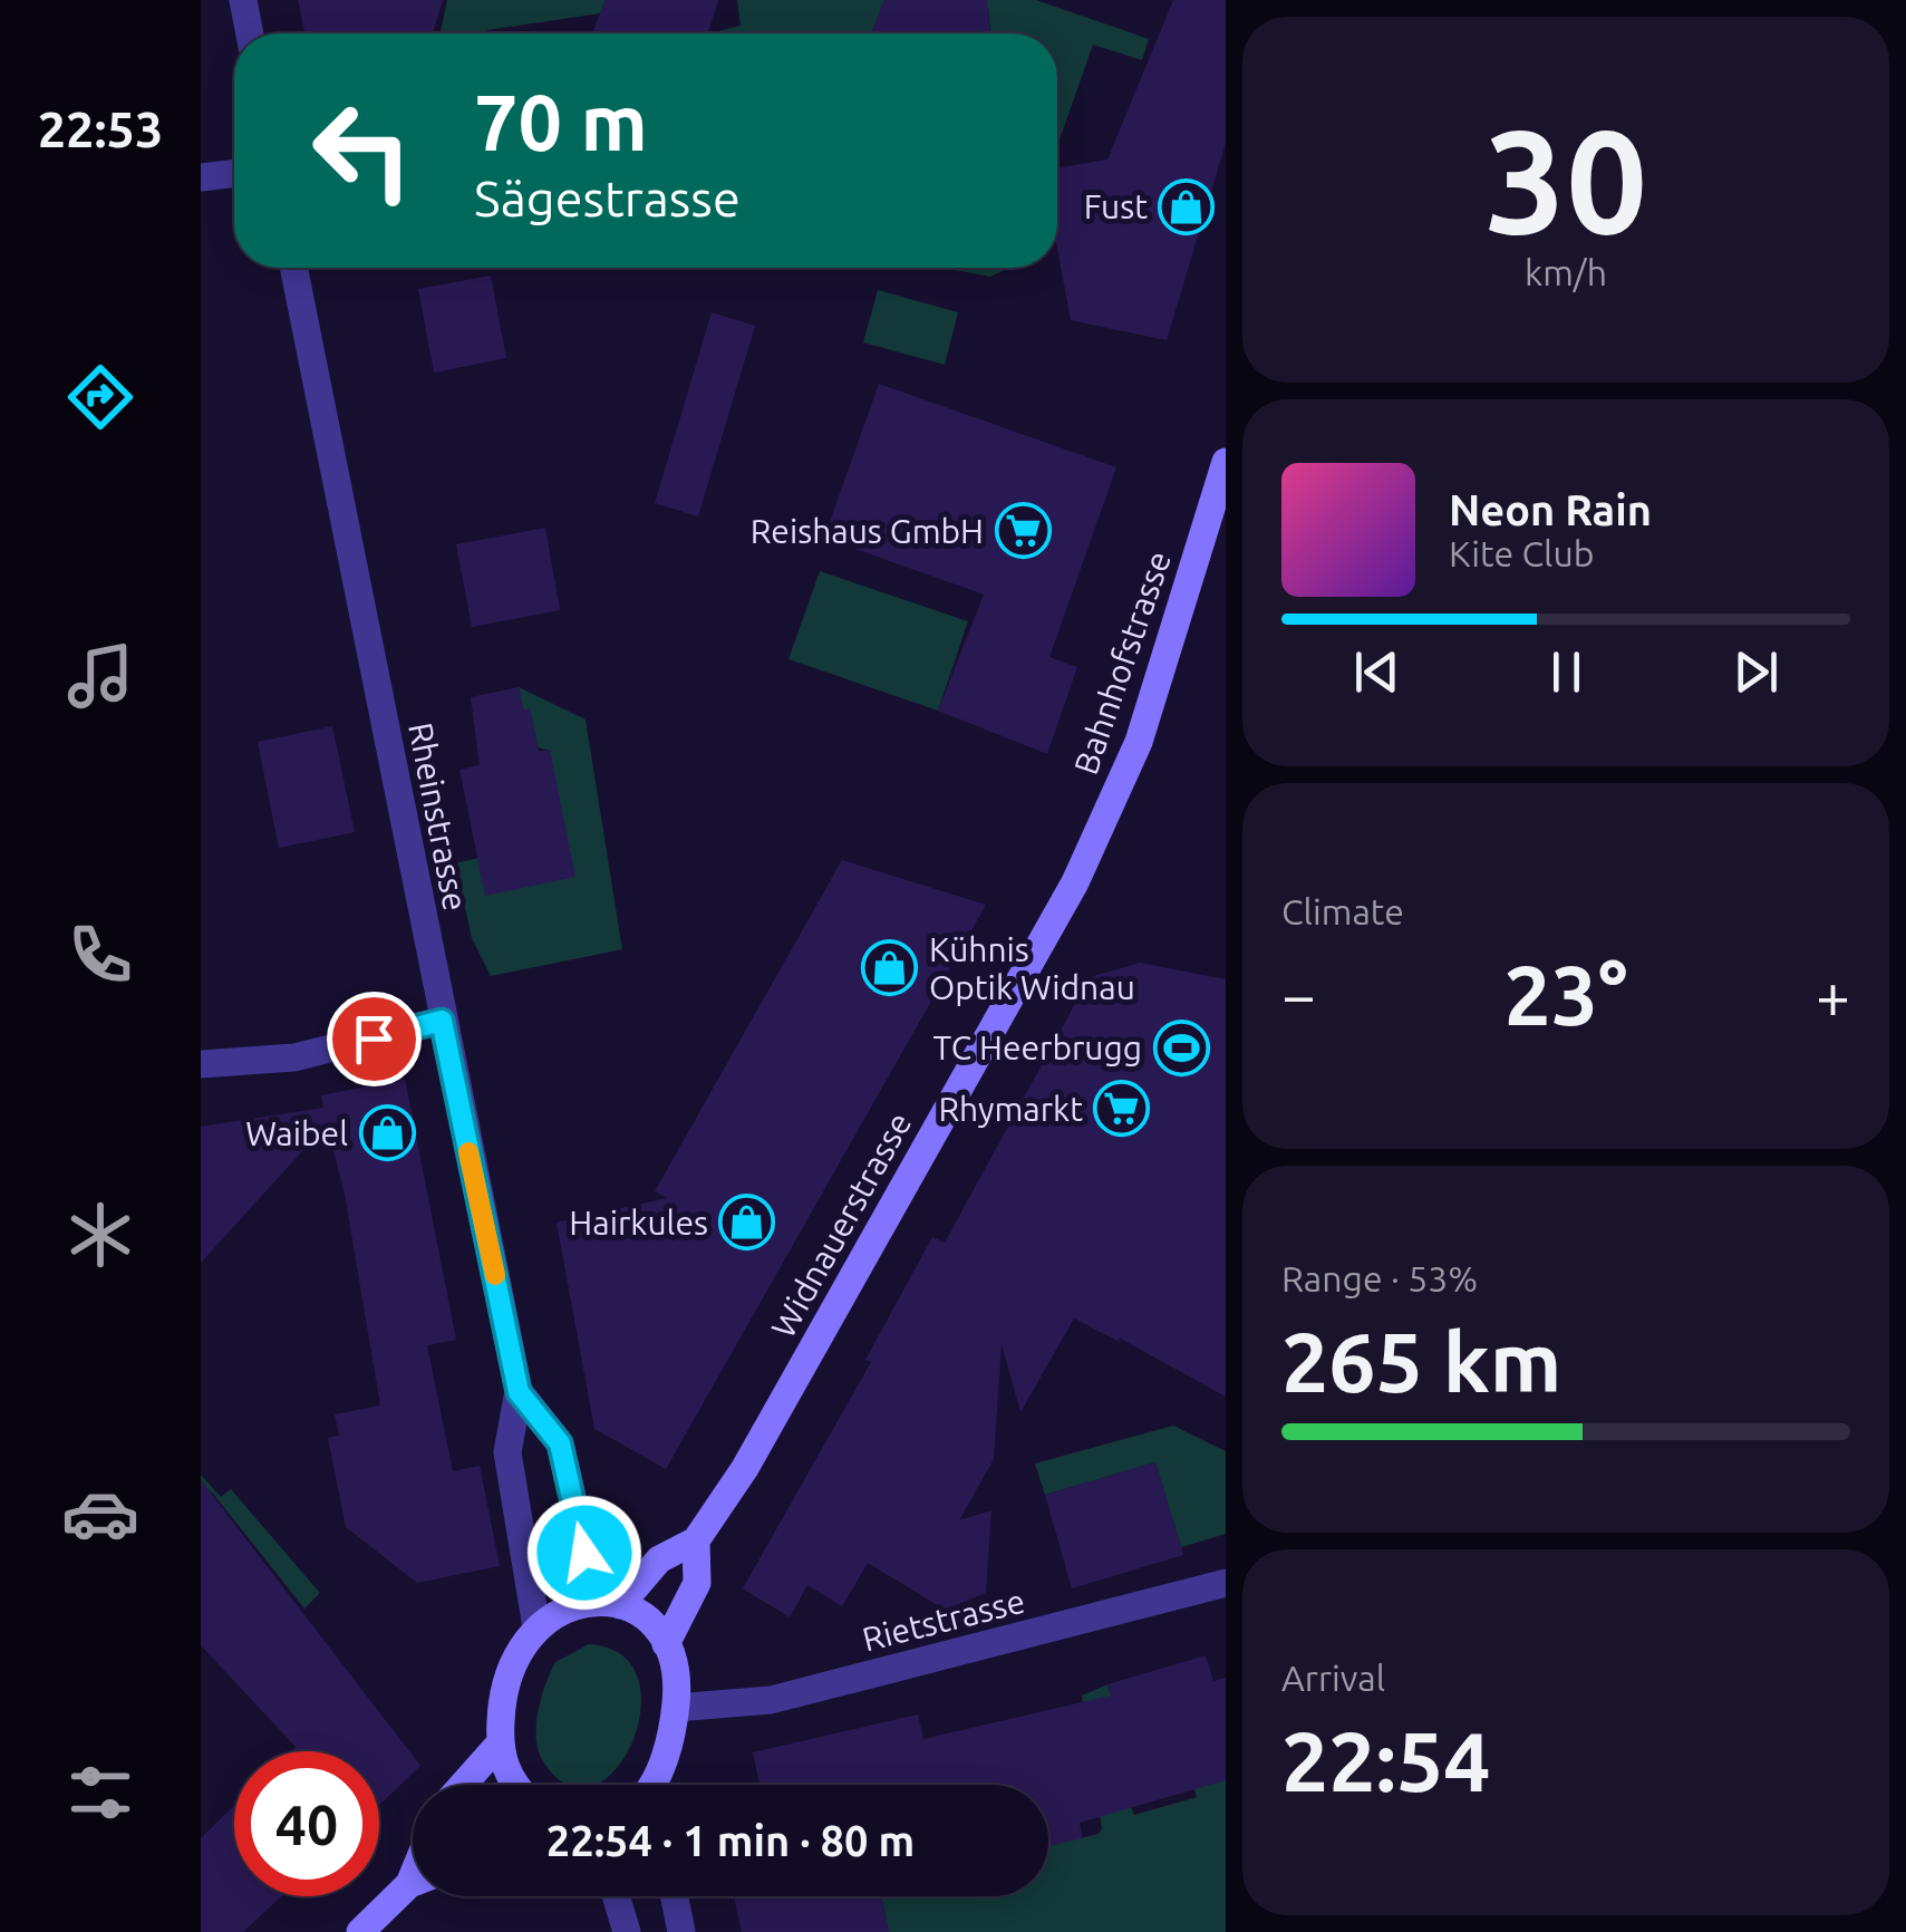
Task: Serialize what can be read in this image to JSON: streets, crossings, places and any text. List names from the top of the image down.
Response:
{
  "streets": {
    "main road": ["Bahnhofstrasse", "Widnauerstrasse"],
    "street": ["Rheinstrasse", "Rietstrasse"]
  },
  "crossings": [
    ["Bahnhofstrasse", "Widnauerstrasse"],
    ["Rheinstrasse", "Widnauerstrasse"]
  ],
  "places": {
    "shop": [
      "Fust",
      "Kühnis Optik Widnau",
      "Waibel",
      "Hairkules"
    ],
    "supermarket": ["Reishaus GmbH", "Rhymarkt"],
    "sports": ["TC Heerbrugg"]
  },
  "page": {
    "tabs": "22:53",
    "tile": [
      ["30", "km/h"],
      "Climate",
      ["Range · 53%", "265 km"],
      ["Arrival", "22:54"]
    ],
    "turn": ["70 m", "Sägestrasse"],
    "song": ["Neon Rain", "Kite Club"],
    "heat": ["−", "23°", "+"],
    "limit": "40",
    "trip": "22:54 · 1 min · 80 m"
  }
}
